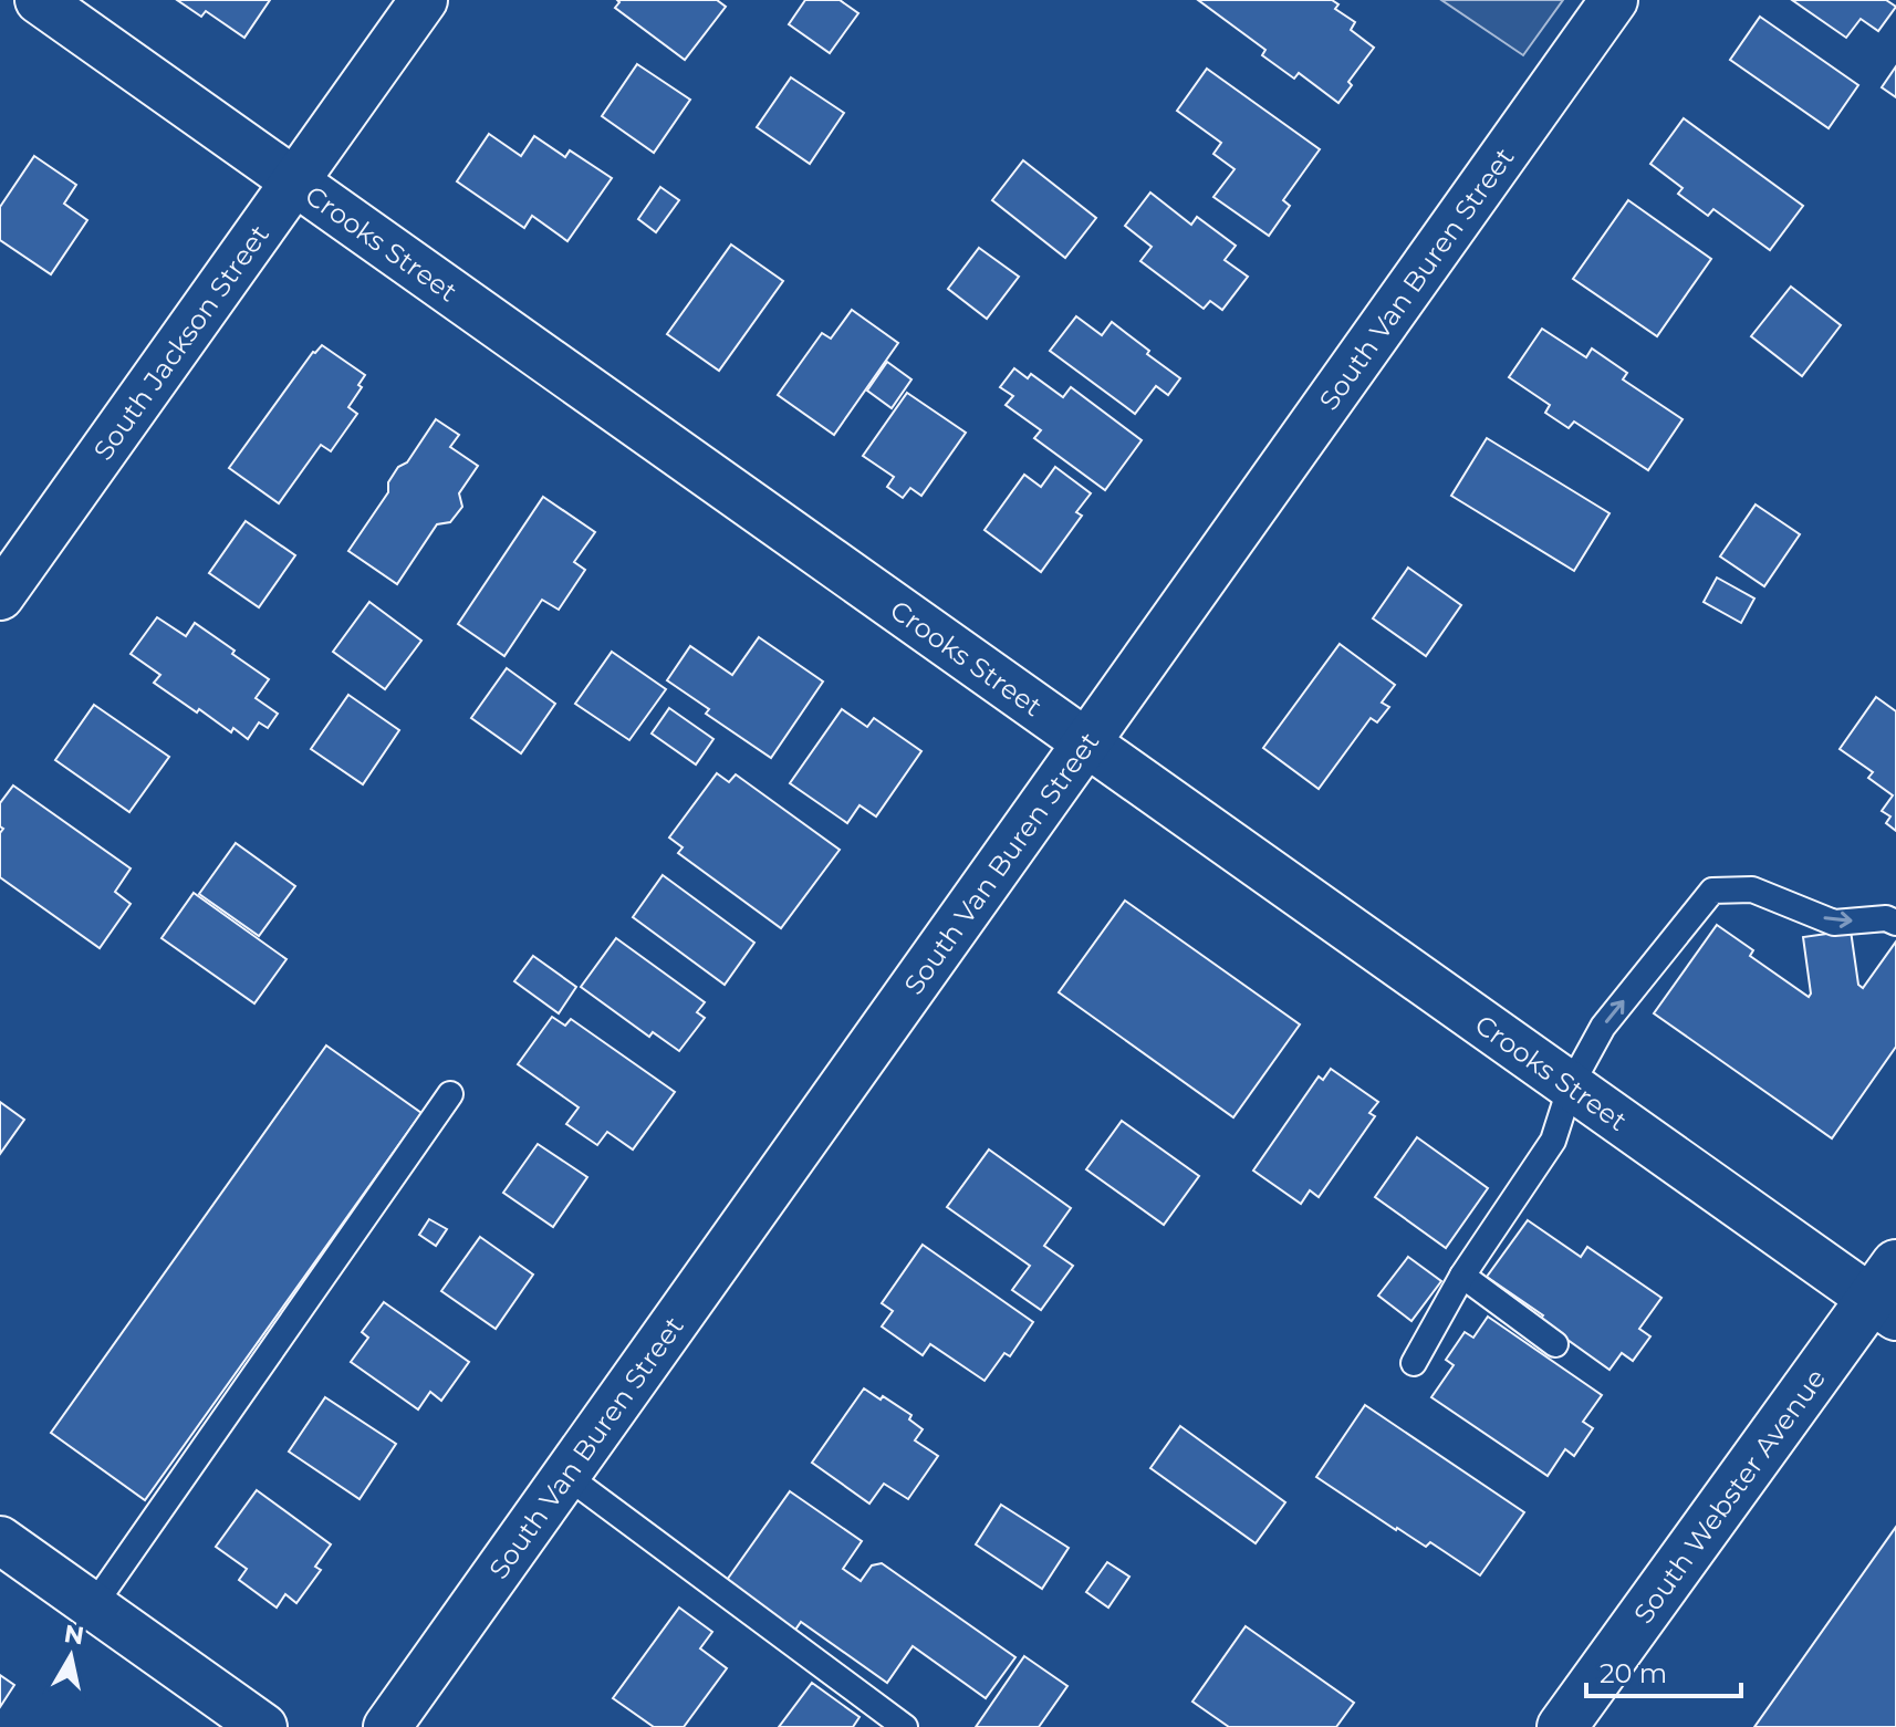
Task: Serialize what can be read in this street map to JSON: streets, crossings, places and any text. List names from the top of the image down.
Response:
{
  "streets": {
    "main road": ["South Webster Avenue"],
    "street": ["Crooks Street", "South Van Buren Street", "South Jackson Street"]
  },
  "crossings": [
    ["Crooks Street", "South Van Buren Street"],
    ["Crooks Street", "South Jackson Street"],
    ["Crooks Street", "South Webster Avenue"]
  ],
  "scale_bar": "20 m",
  "north": "top"
}
